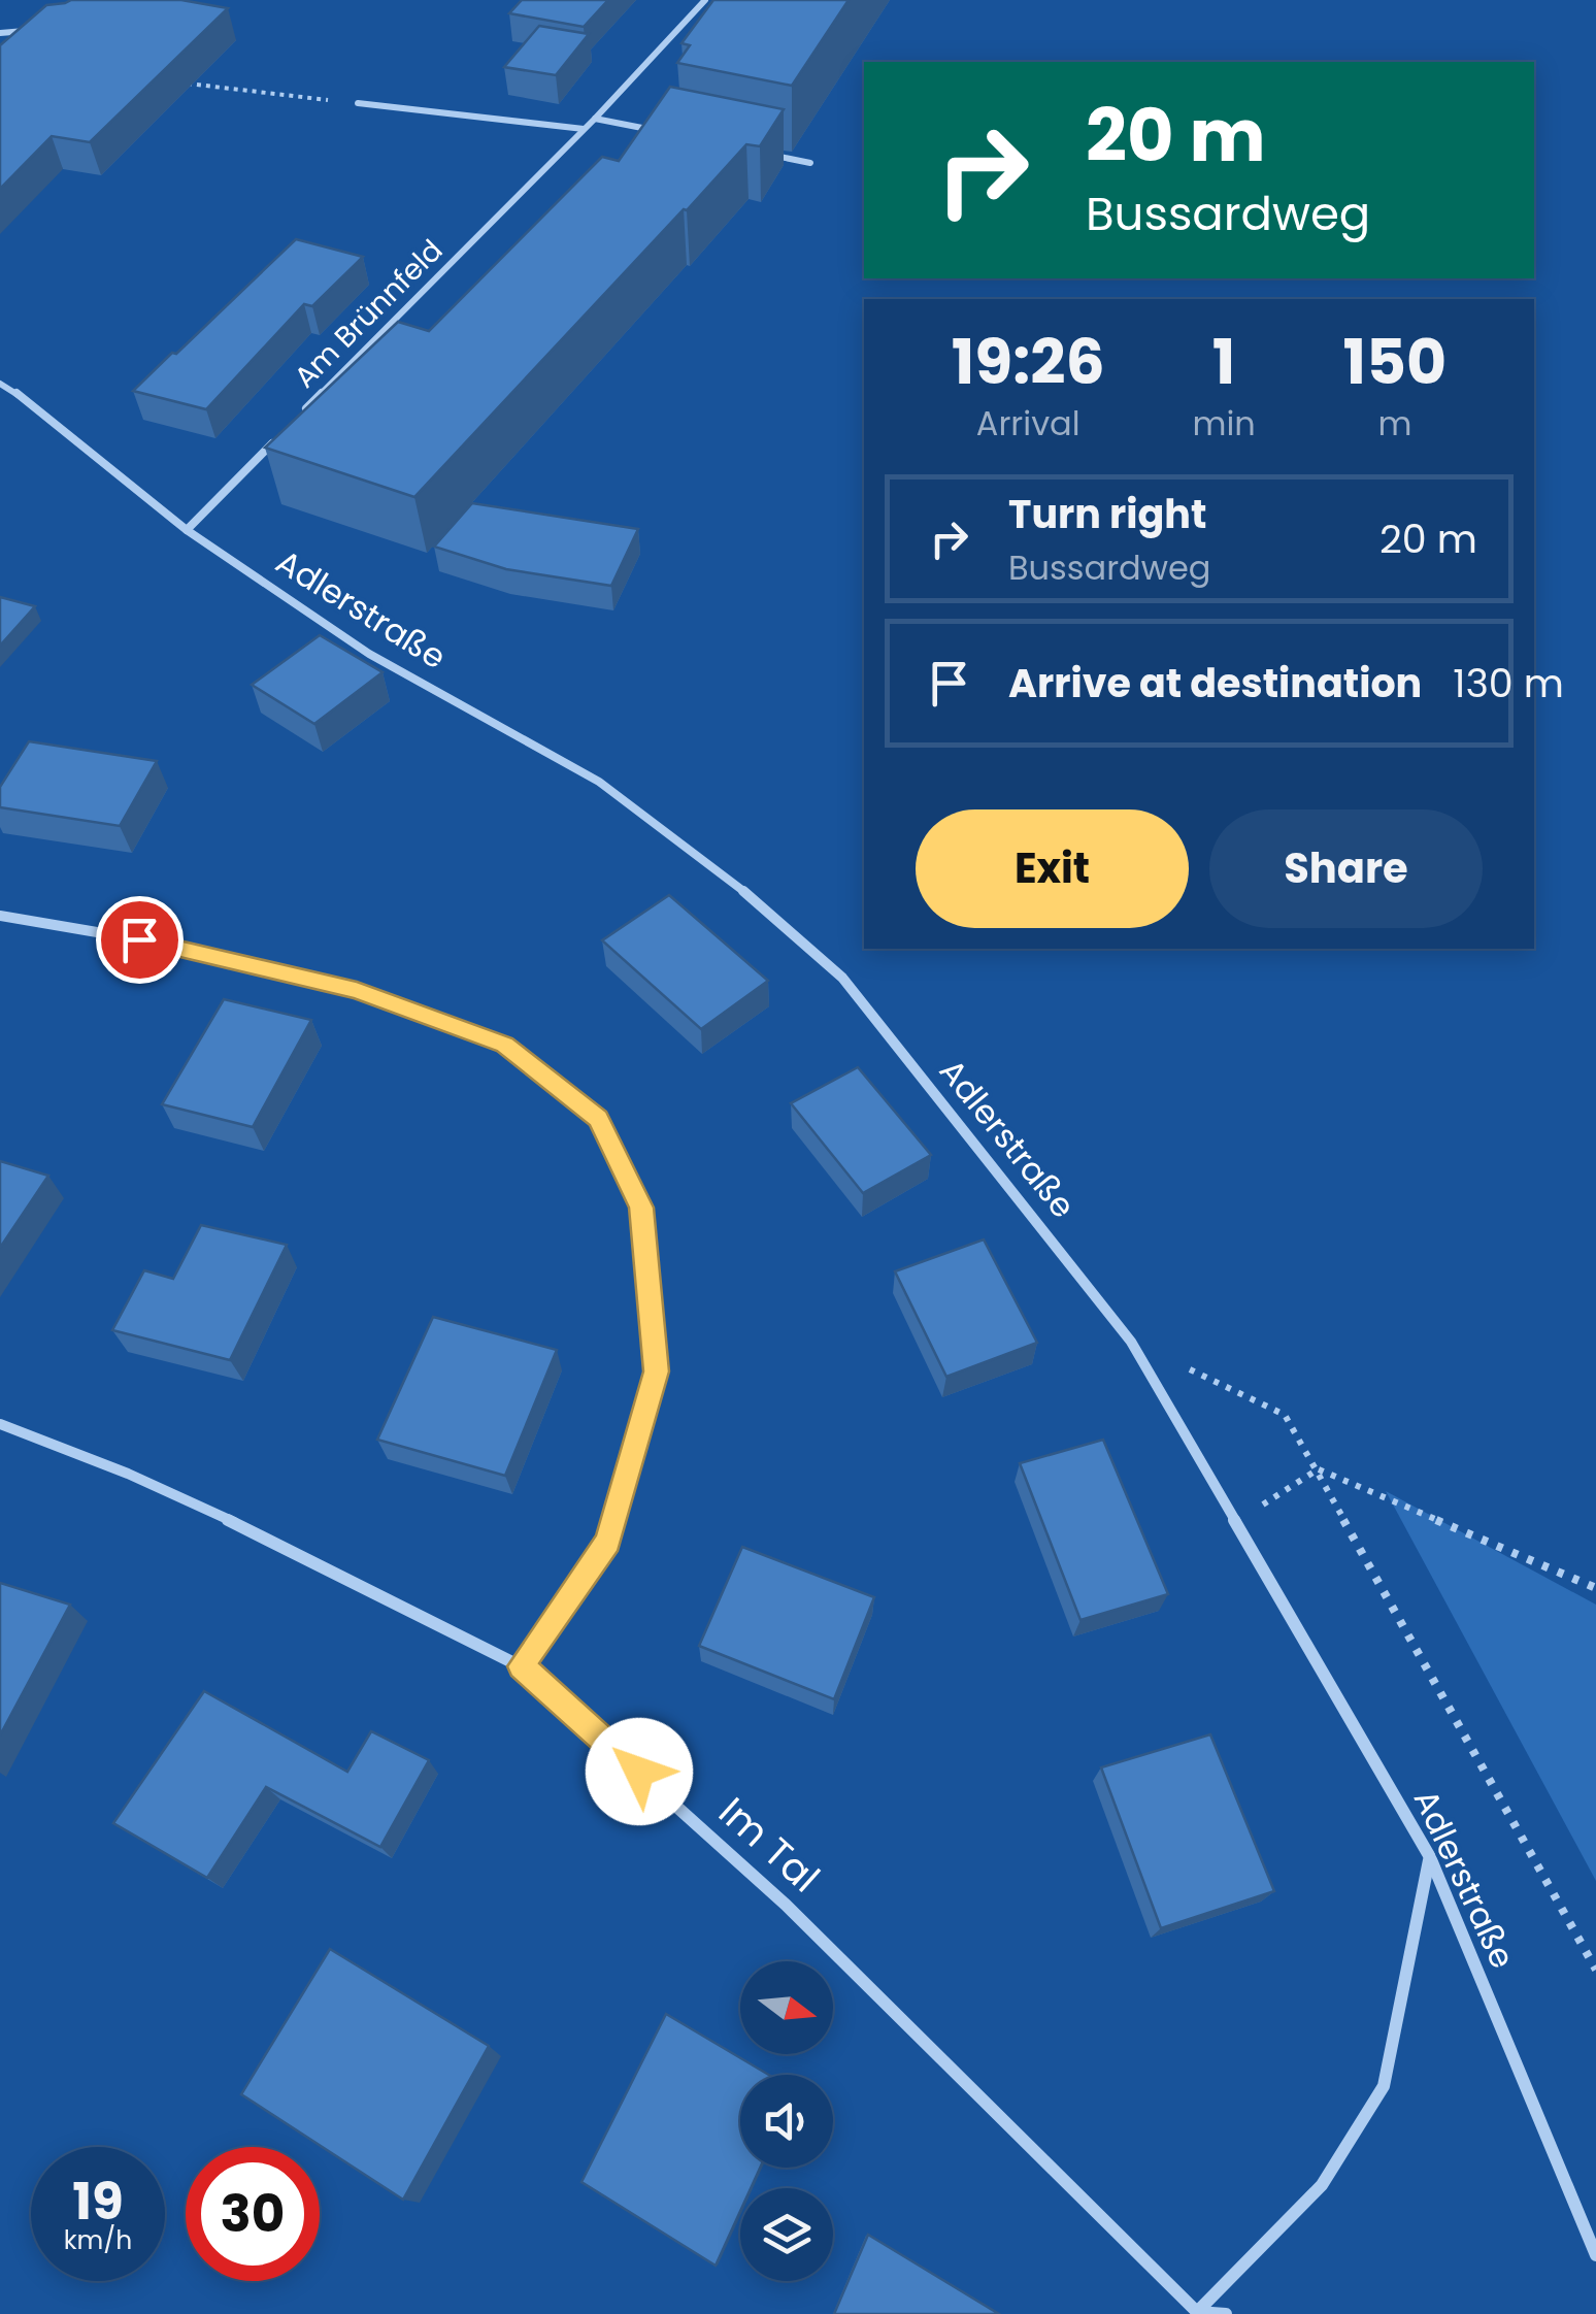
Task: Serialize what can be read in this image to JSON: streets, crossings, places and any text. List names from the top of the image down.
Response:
{
  "streets": {
    "street": ["Am Brünnfeld", "Adlerstraße", "Im Tal"]
  },
  "crossings": [
    ["Am Brünnfeld", "Adlerstraße"]
  ],
  "north": "right",
  "page": {
    "turn": ["20 m", "Bussardweg"],
    "eta": [
      "19:26",
      "Arrival",
      "1",
      "min",
      "150",
      "m"
    ],
    "list": [
      {
        "name": "Turn right",
        "note": "Bussardweg",
        "value": "20 m"
      },
      {
        "name": "Arrive at destination",
        "value": "130 m"
      }
    ],
    "buttons": ["Exit", "Share"],
    "speed": "19 km/h",
    "limit": "30"
  }
}
